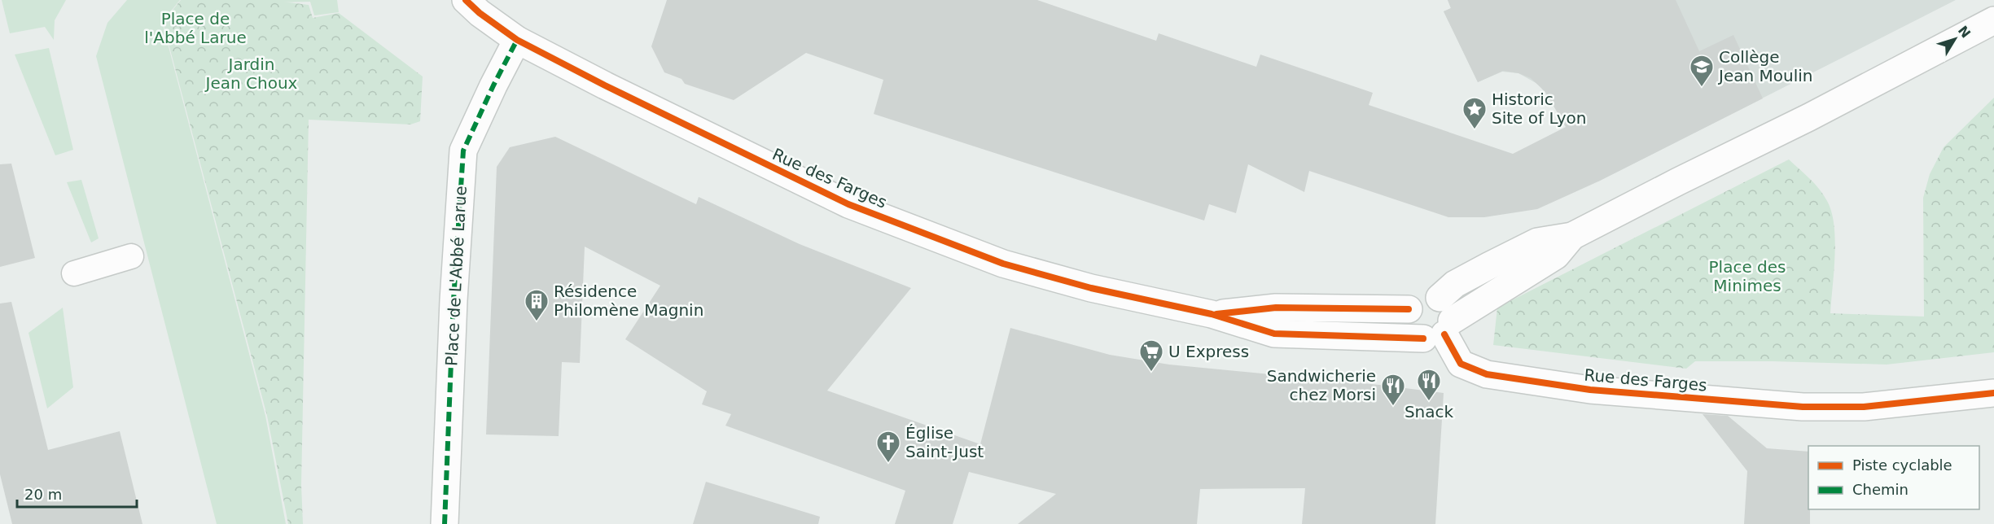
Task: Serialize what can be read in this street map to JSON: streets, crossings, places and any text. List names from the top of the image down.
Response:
{
  "streets": {
    "street": ["Rue des Farges", "Place de L'Abbé Larue"]
  },
  "crossings": [
    ["Rue des Farges", "Place de L'Abbé Larue"]
  ],
  "parks": ["Place de l'Abbé Larue", "Jardin Jean Choux", "Place des Minimes"],
  "places": {
    "school or university": ["Collège Jean Moulin"],
    "place": ["Historic Site of Lyon"],
    "building": ["Résidence Philomène Magnin"],
    "supermarket": ["U Express"],
    "restaurant": ["Snack", "Sandwicherie chez Morsi"],
    "church": ["Église Saint-Just"]
  },
  "legend": ["Piste cyclable", "Chemin"],
  "scale_bar": "20 m",
  "north": "top right"
}
